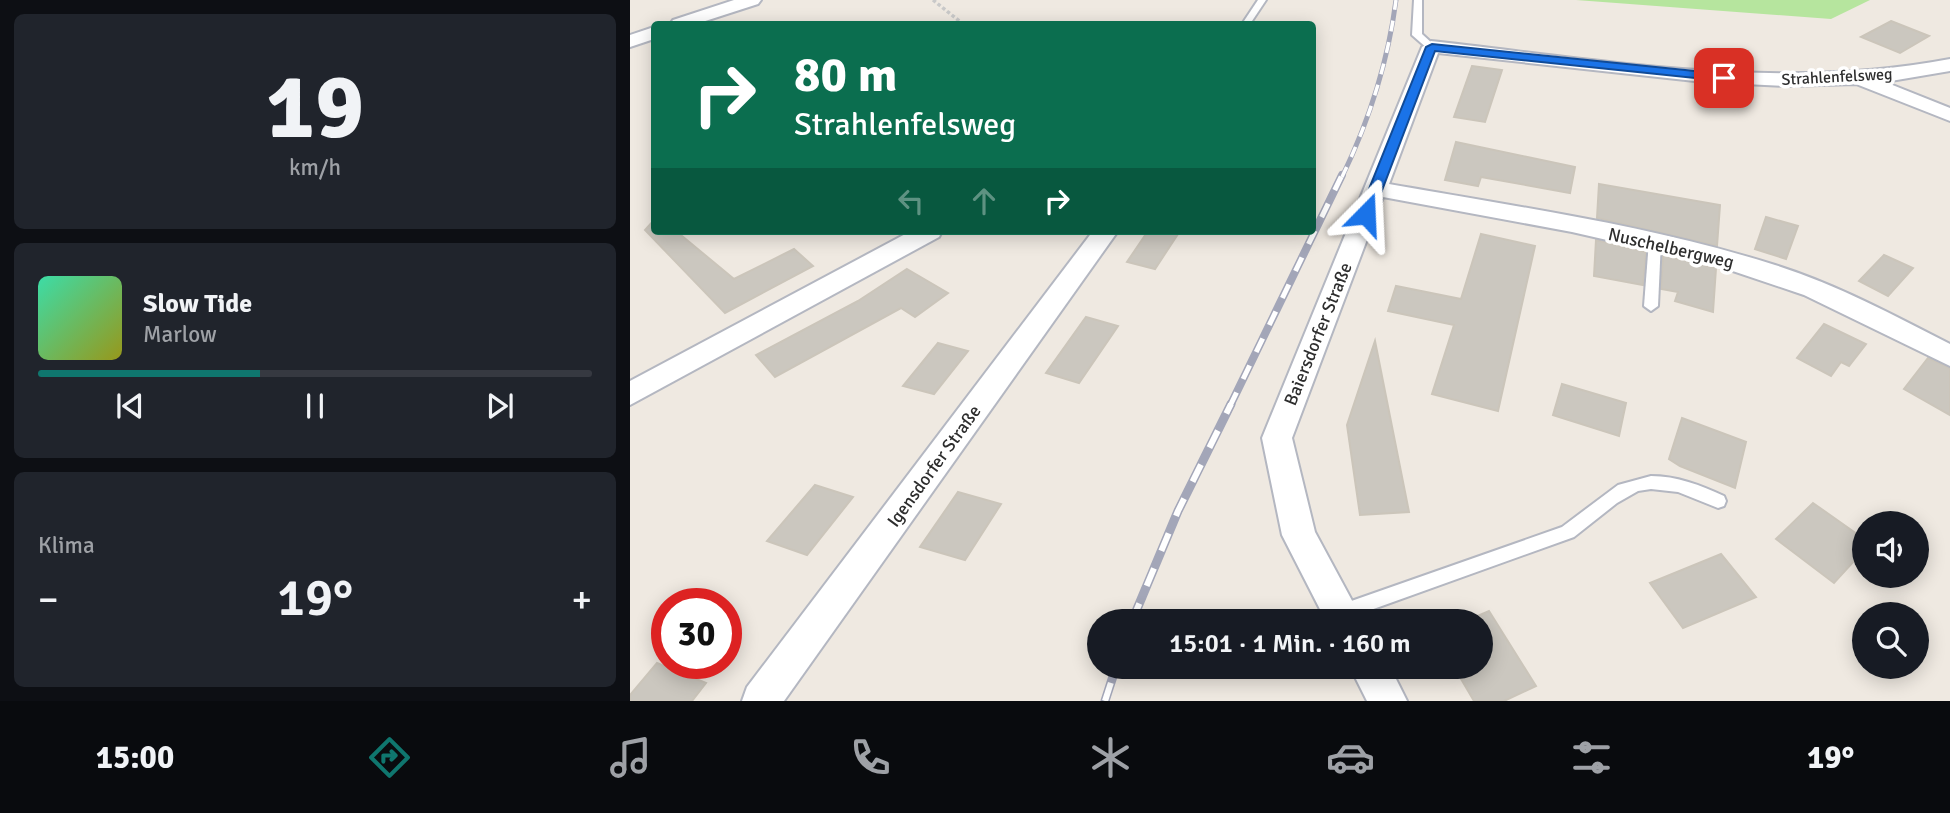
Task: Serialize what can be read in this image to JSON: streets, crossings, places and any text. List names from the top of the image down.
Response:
{
  "streets": {
    "street": [
      "Strahlenfelsweg",
      "Nuschelbergweg",
      "Baiersdorfer Straße",
      "Igensdorfer Straße"
    ]
  },
  "crossings": [
    ["Strahlenfelsweg", "Baiersdorfer Straße"],
    ["Nuschelbergweg", "Baiersdorfer Straße"]
  ],
  "page": {
    "tile": [
      ["19", "km/h"],
      "Klima"
    ],
    "turn": ["80 m", "Strahlenfelsweg"],
    "song": ["Slow Tide", "Marlow"],
    "heat": ["−", "19°", "+"],
    "limit": "30",
    "trip": "15:01 · 1 Min. · 160 m",
    "tabs": ["15:00", "19°"]
  }
}
